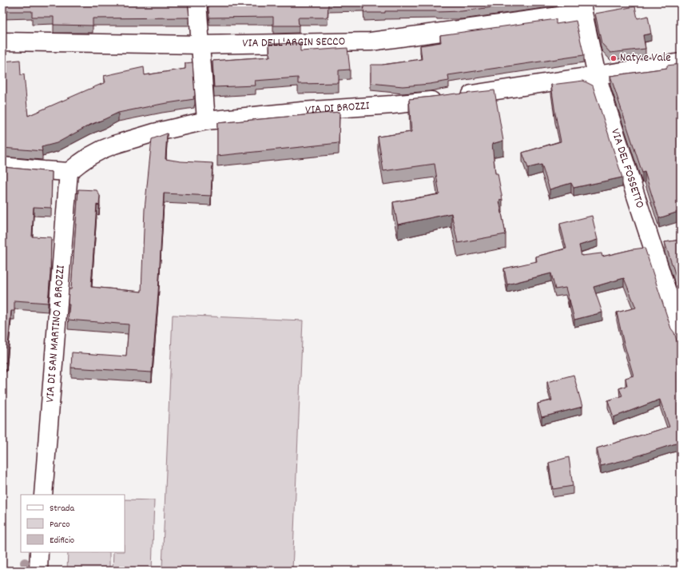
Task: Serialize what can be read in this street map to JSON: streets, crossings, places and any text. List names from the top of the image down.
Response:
{
  "streets": {
    "street": [
      "VIA DELL'ARGIN SECCO",
      "VIA DI BROZZI",
      "VIA DEL FOSSETTO",
      "VIA DI SAN MARTINO A BROZZI"
    ]
  },
  "crossings": [
    ["VIA DELL'ARGIN SECCO", "VIA DEL FOSSETTO"],
    ["VIA DI BROZZI", "VIA DEL FOSSETTO"],
    ["VIA DI BROZZI", "VIA DI SAN MARTINO A BROZZI"]
  ],
  "places": ["Naty e Vale"],
  "legend": ["Strada", "Parco", "Edificio"]
}
